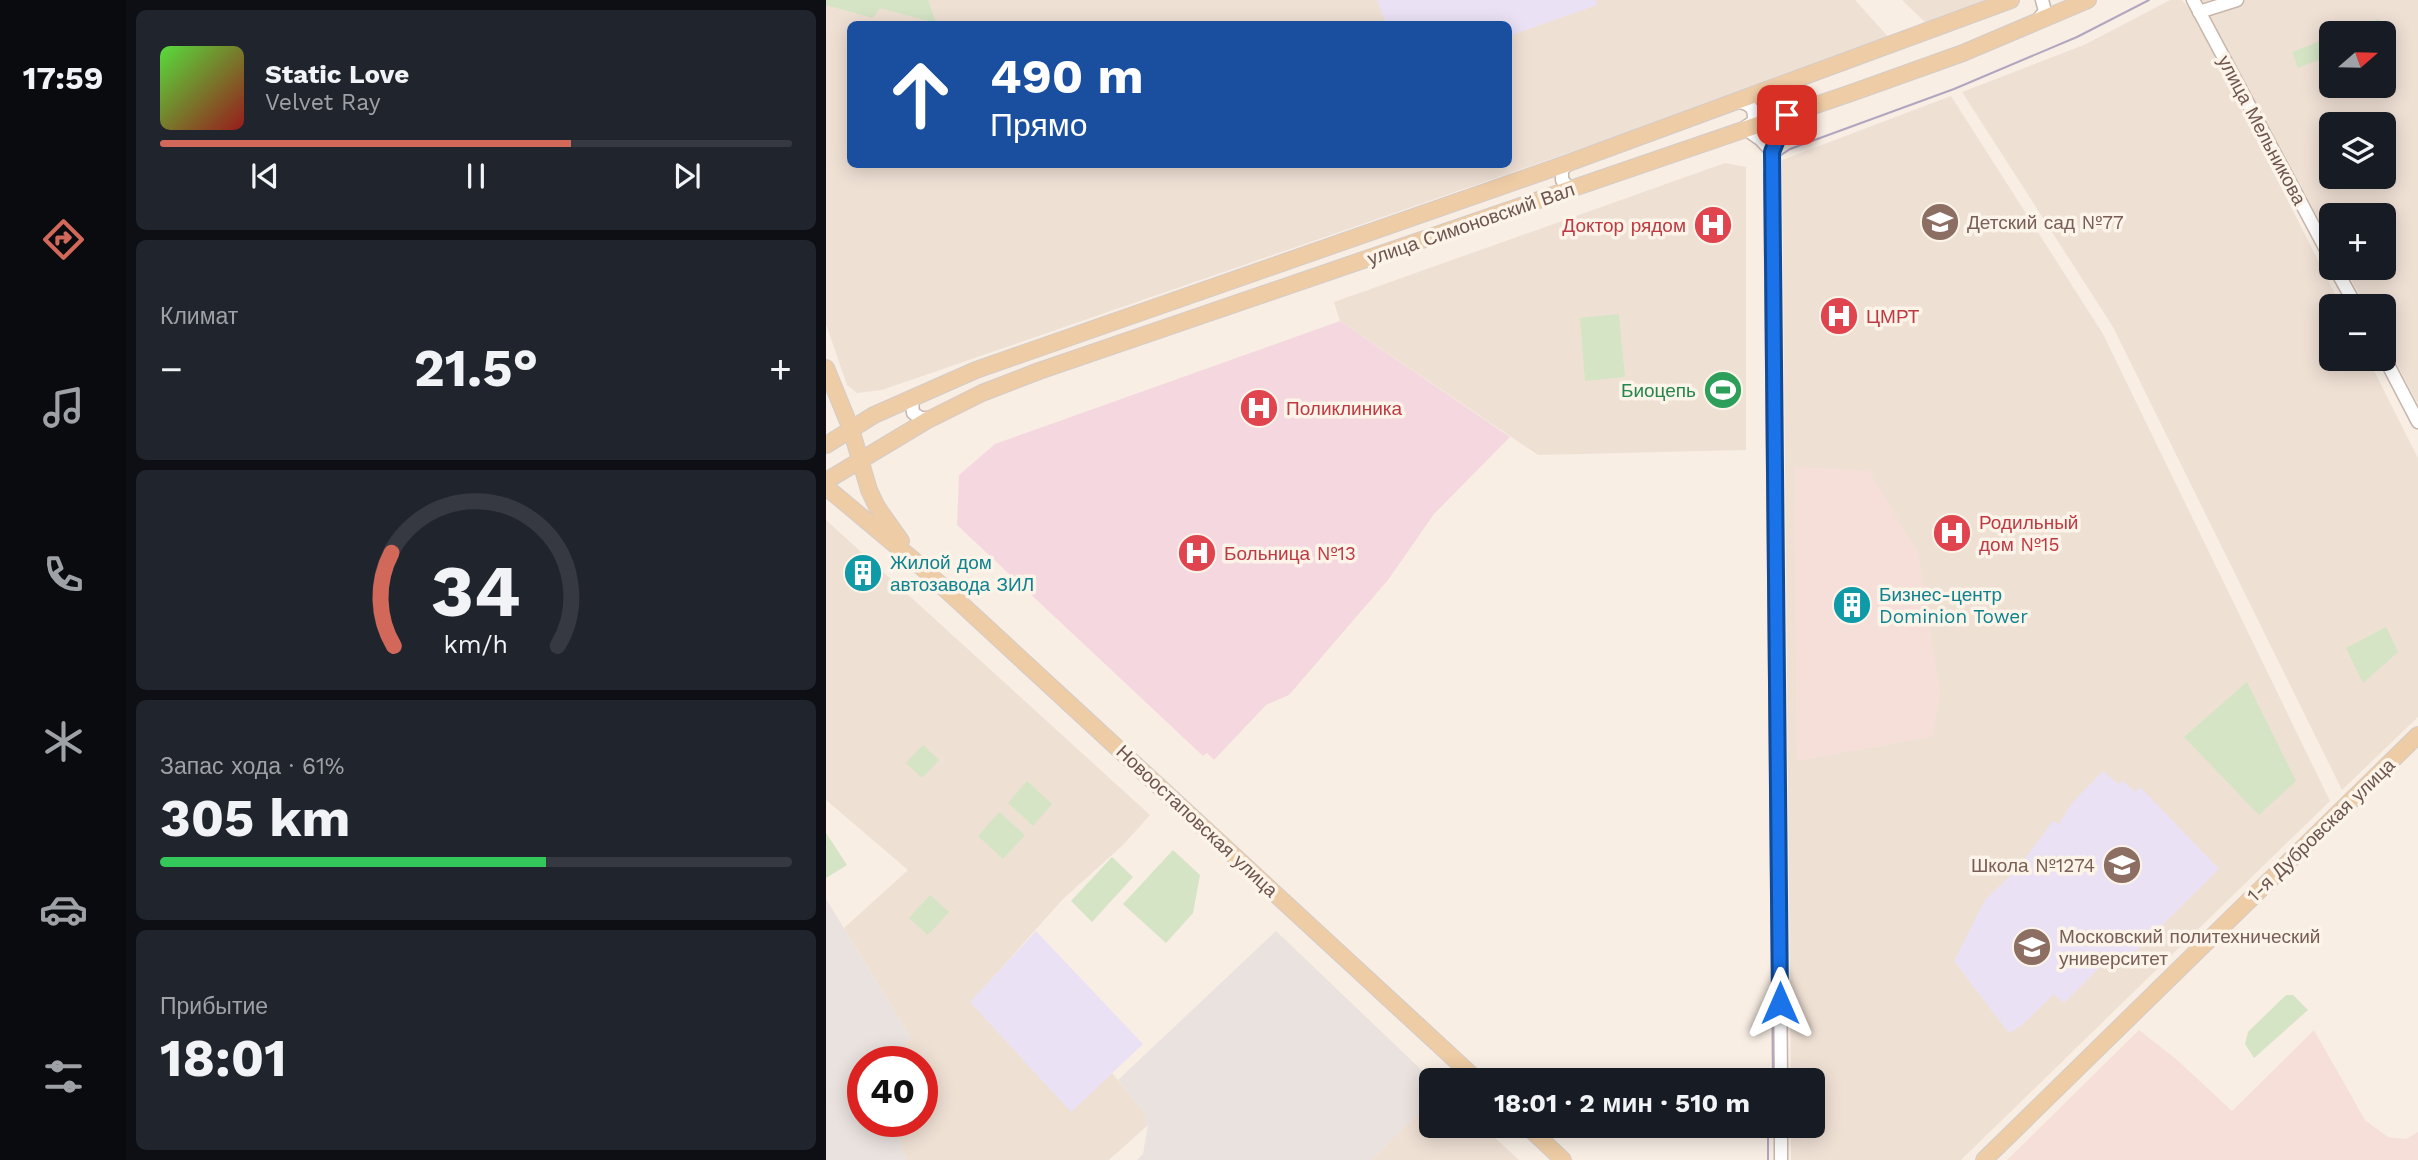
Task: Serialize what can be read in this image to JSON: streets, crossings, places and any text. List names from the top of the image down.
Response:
{
  "streets": {
    "main road": ["улица Симоновский Вал", "Новоостаповская улица", "1-я Дубровская улица"],
    "street": ["улица Мельникова"]
  },
  "crossings": [
    ["улица Симоновский Вал", "Новоостаповская улица"]
  ],
  "places": {
    "school or university": ["Детский сад №77", "Школа №1274", "Московский политехнический университет"],
    "hospital": [
      "Доктор рядом",
      "ЦМРТ",
      "Поликлиника",
      "Родильный дом №15",
      "Больница №13"
    ],
    "sports": ["Биоцепь"],
    "building": ["Жилой дом автозавода ЗИЛ", "Бизнес-центр Dominion Tower"]
  },
  "north": "right",
  "page": {
    "tabs": "17:59",
    "map_buttons": ["+", "−"],
    "turn": ["490 m", "Прямо"],
    "song": ["Static Love", "Velvet Ray"],
    "tile": [
      "Климат",
      ["Запас хода · 61%", "305 km"],
      ["Прибытие", "18:01"]
    ],
    "heat": ["−", "21.5°", "+"],
    "limit": "40",
    "trip": "18:01 · 2 мин · 510 m",
    "gauge": ["34", "km/h"]
  }
}
